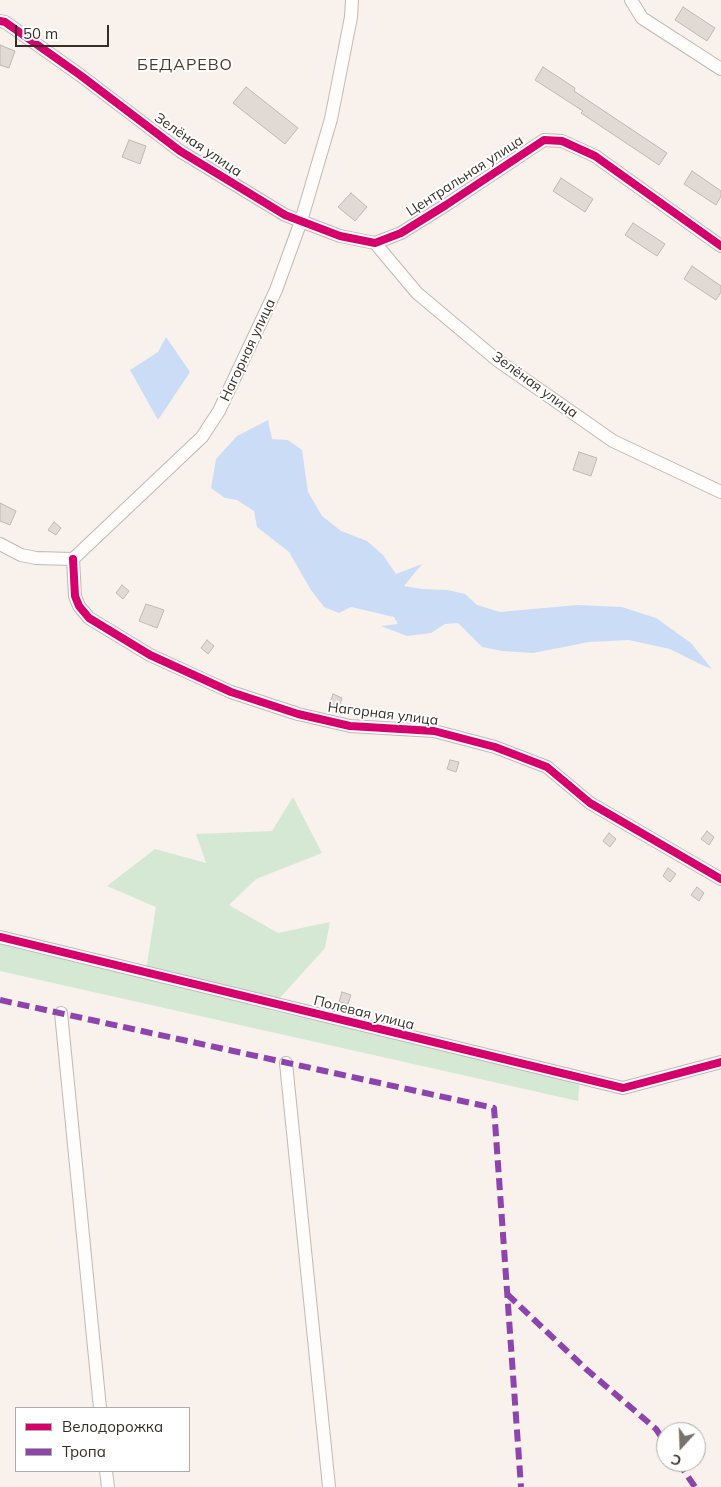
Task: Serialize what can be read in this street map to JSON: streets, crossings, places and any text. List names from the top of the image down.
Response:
{
  "streets": {
    "street": [
      "Зелёная улица",
      "Центральная улица",
      "Нагорная улица",
      "Полевая улица"
    ]
  },
  "crossings": [
    ["Зелёная улица", "Центральная улица"],
    ["Зелёная улица", "Нагорная улица"]
  ],
  "districts": ["БЕДАРЕВО"],
  "legend": ["Велодорожка", "Тропа"],
  "scale_bar": "50 m",
  "north": "bottom"
}
